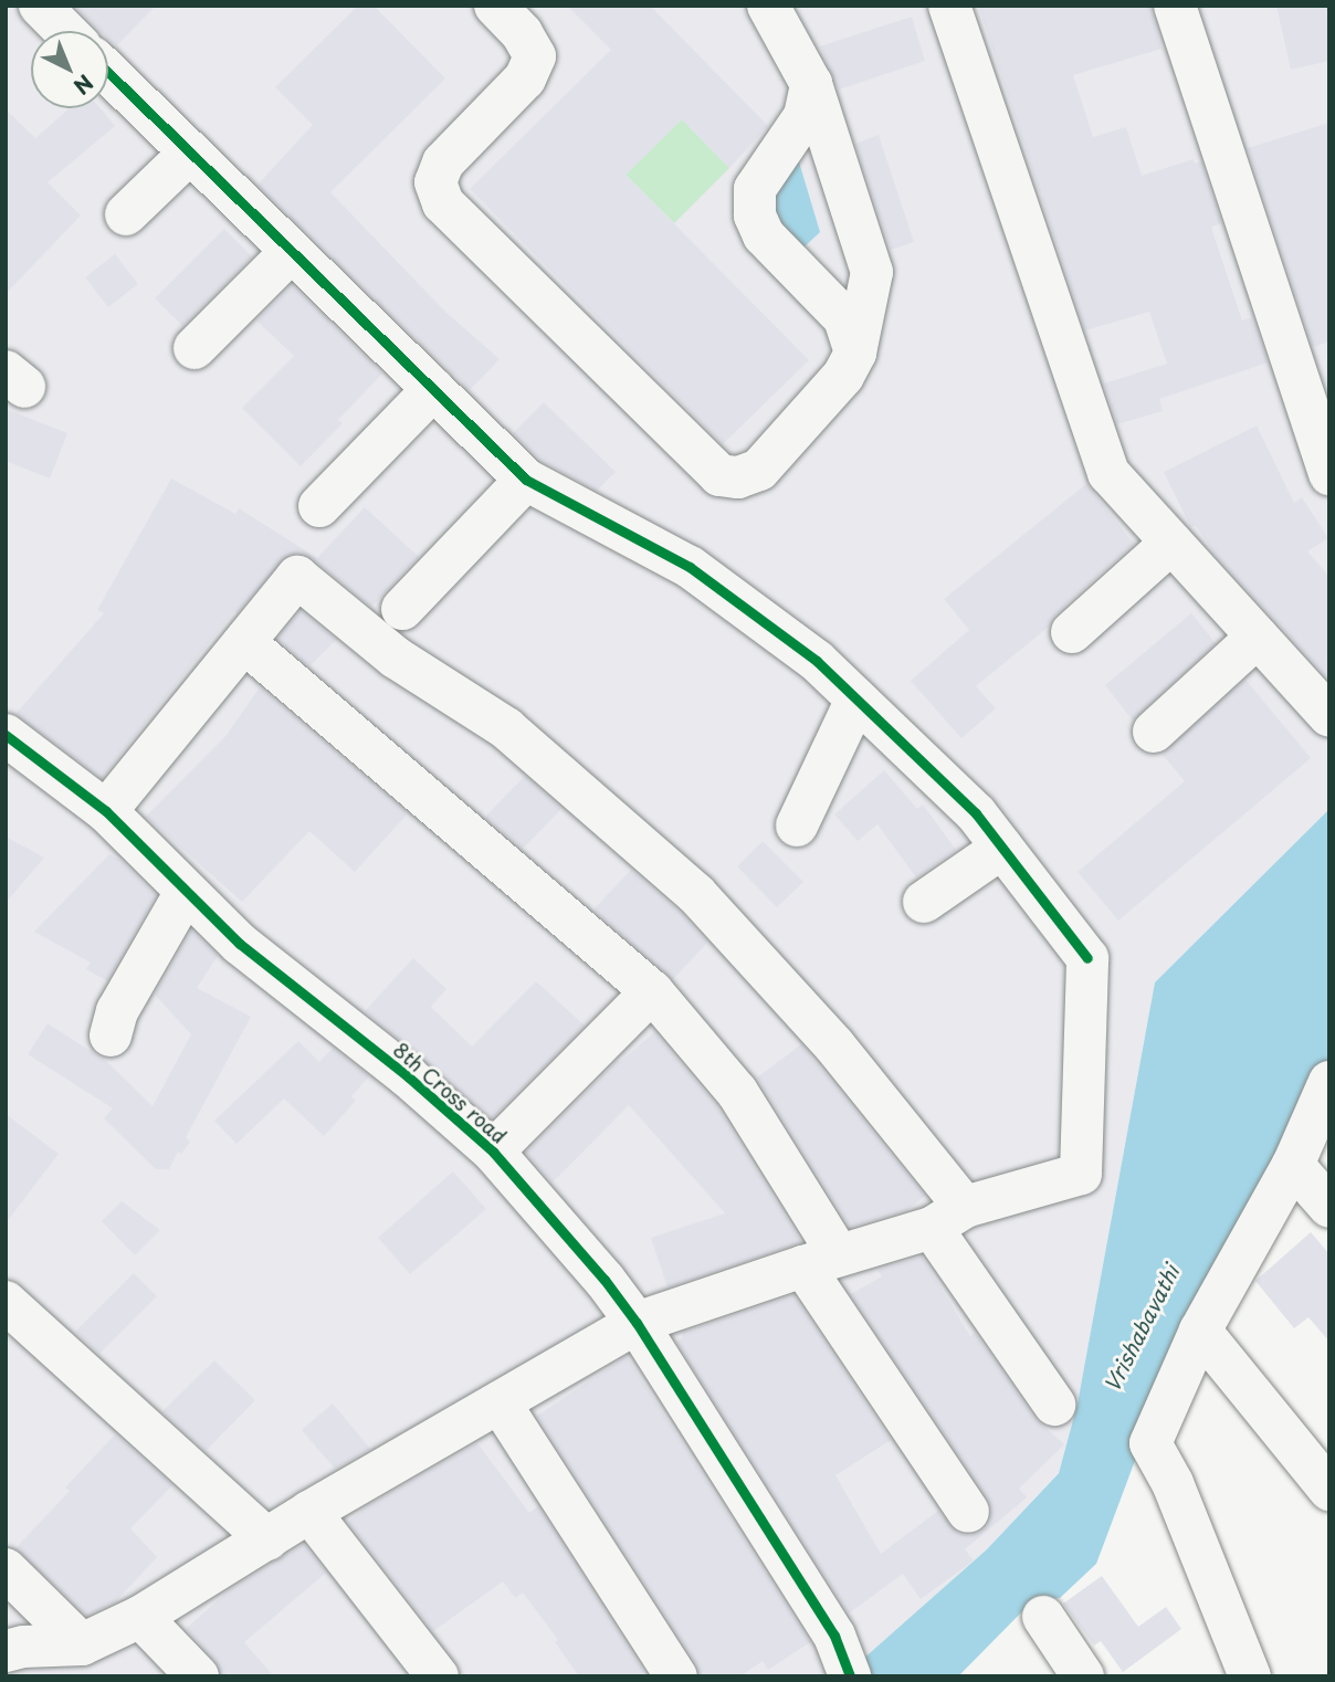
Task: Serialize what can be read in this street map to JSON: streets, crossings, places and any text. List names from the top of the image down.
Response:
{
  "streets": {
    "street": ["8th Cross road"]
  },
  "water": ["Vrishabavathi"],
  "north": "bottom right"
}
